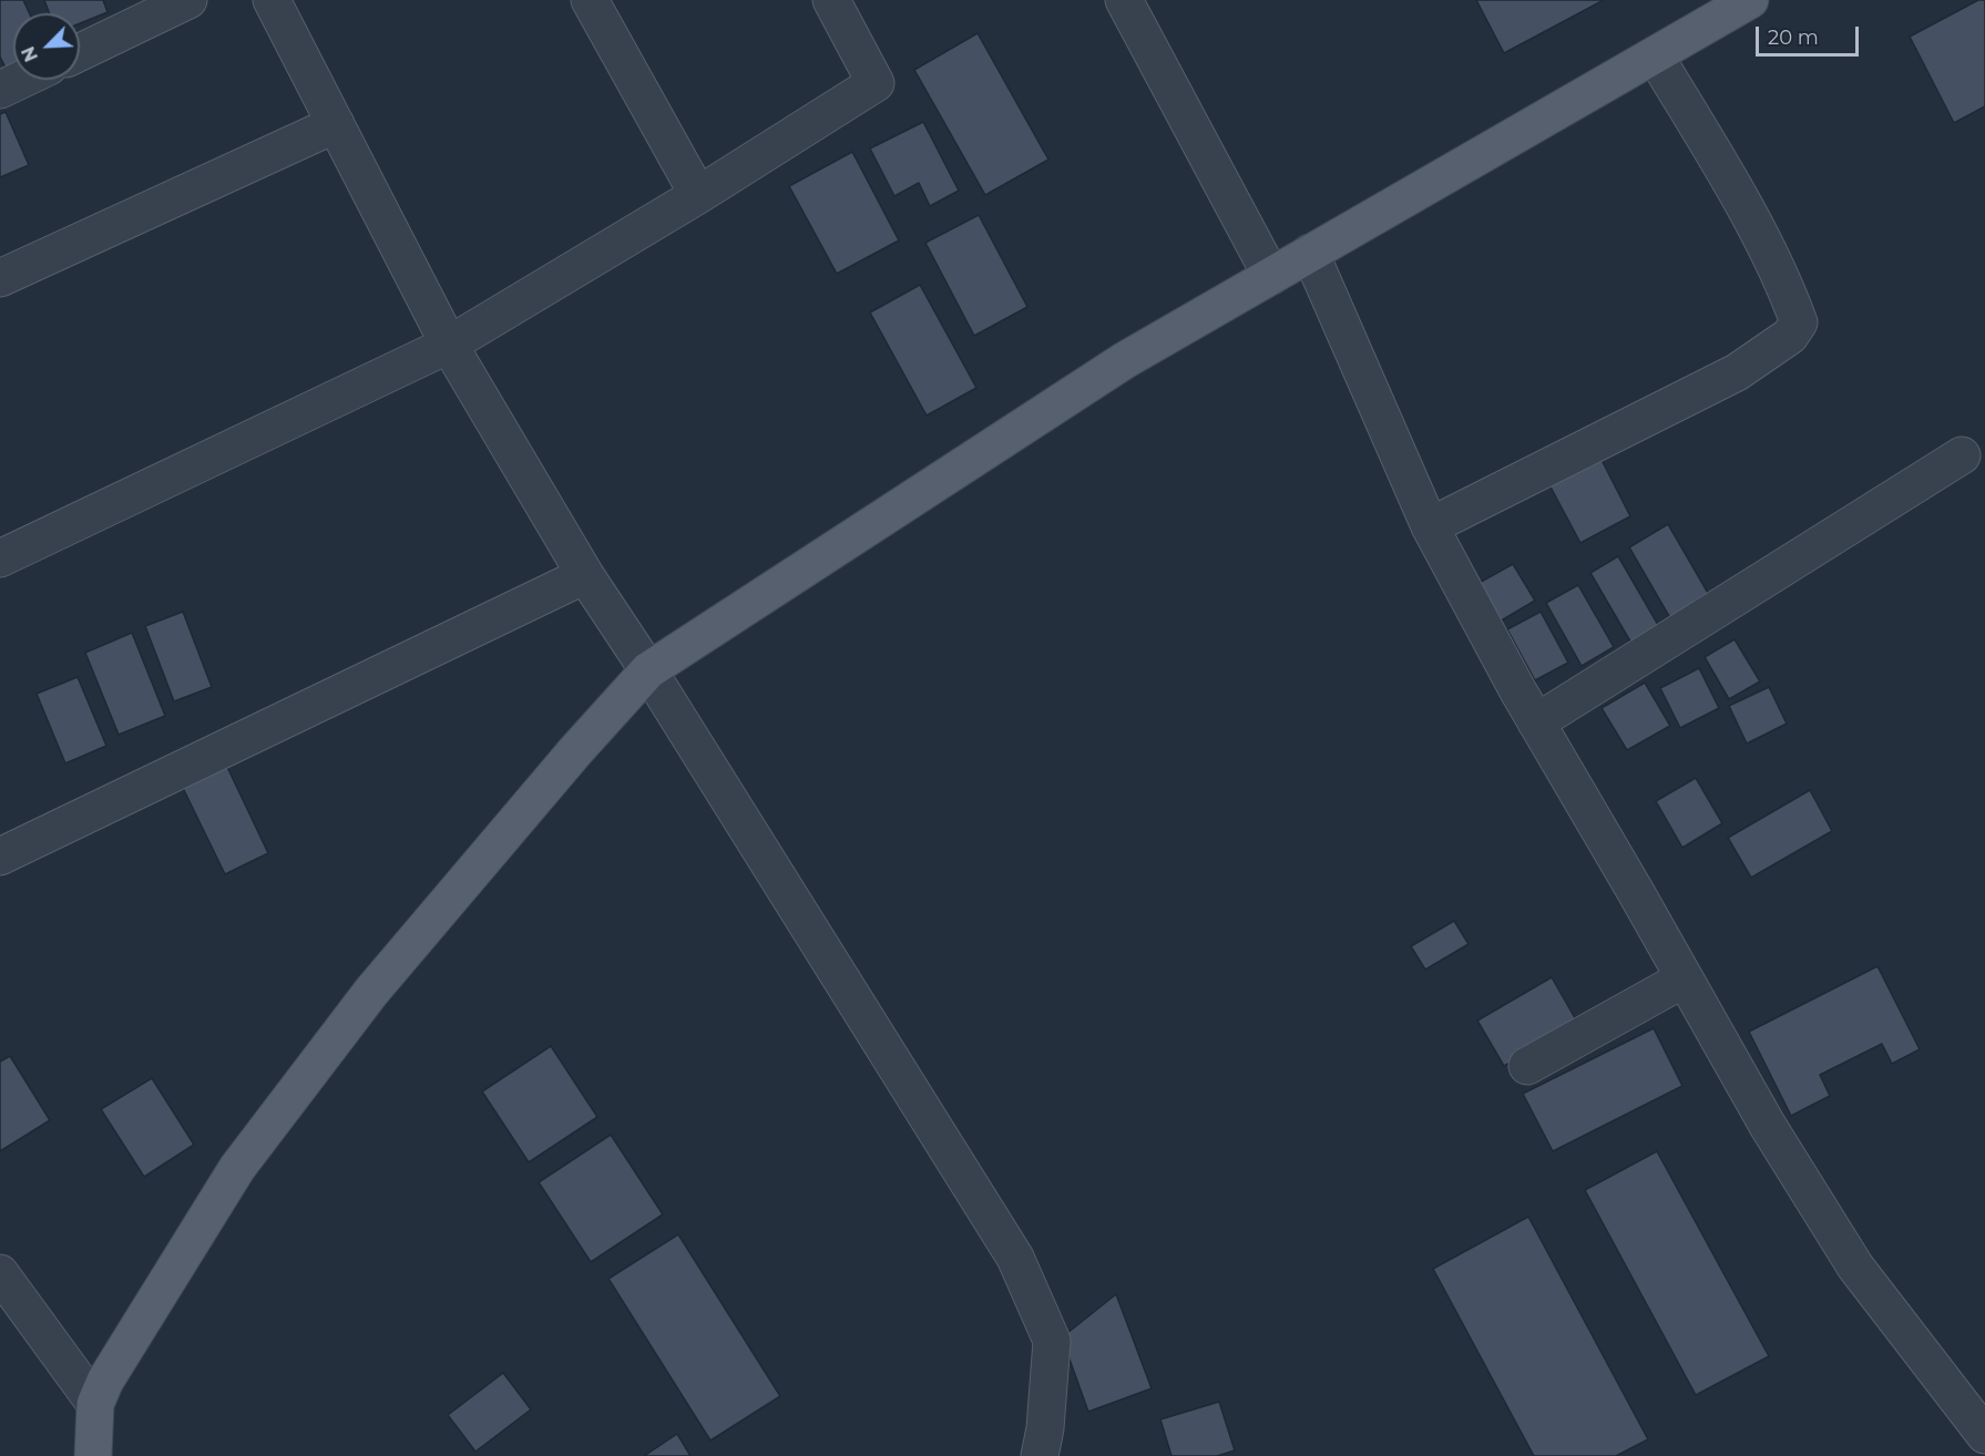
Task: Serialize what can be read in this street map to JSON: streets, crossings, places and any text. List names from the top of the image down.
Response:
{
  "scale_bar": "20 m",
  "north": "bottom left"
}
